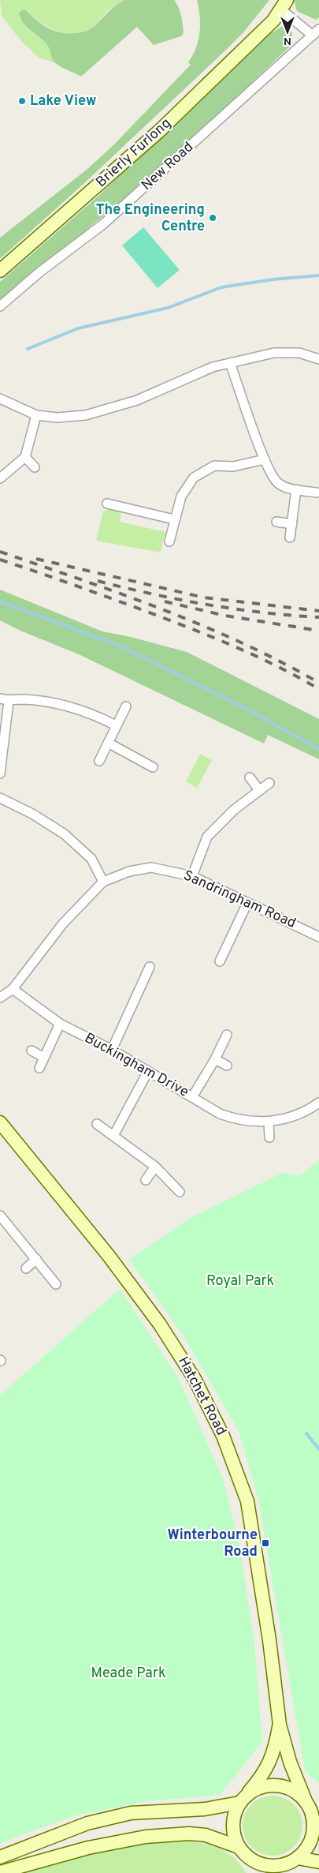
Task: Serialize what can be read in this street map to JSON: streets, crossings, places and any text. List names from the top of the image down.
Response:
{
  "streets": {
    "street": [
      "Brierly Furlong",
      "New Road",
      "Sandringham Road",
      "Buckingham Drive",
      "Hatchet Road"
    ]
  },
  "crossings": [
    ["Brierly Furlong", "New Road"],
    ["Sandringham Road", "Buckingham Drive"]
  ],
  "parks": ["Royal Park", "Meade Park"],
  "places": {
    "other": ["Lake View", "The Engineering Centre"],
    "transit": ["Winterbourne Road"]
  },
  "north": "bottom"
}
